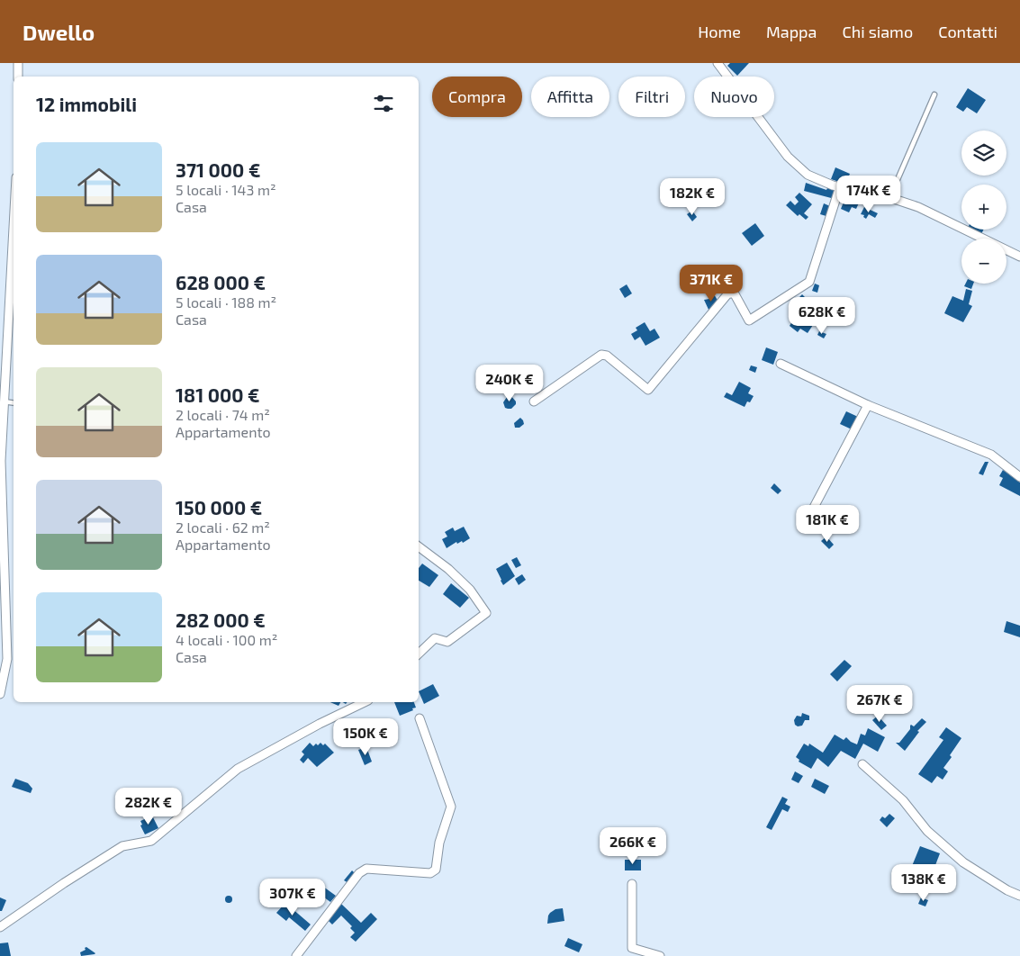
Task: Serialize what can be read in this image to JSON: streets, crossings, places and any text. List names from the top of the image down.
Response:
{
  "page": {
    "header": "Dwello",
    "nav": [
      "Home",
      "Mappa",
      "Chi siamo",
      "Contatti"
    ],
    "chip": [
      "Compra",
      "Affitta",
      "Filtri",
      "Nuovo"
    ],
    "heading": "12 immobili",
    "map_buttons": ["+", "−"],
    "list": [
      {
        "name": "371 000 €",
        "note": "5 locali · 143 m² · Casa"
      },
      {
        "name": "628 000 €",
        "note": "5 locali · 188 m² · Casa"
      },
      {
        "name": "181 000 €",
        "note": "2 locali · 74 m² · Appartamento"
      },
      {
        "name": "150 000 €",
        "note": "2 locali · 62 m² · Appartamento"
      },
      {
        "name": "282 000 €",
        "note": "4 locali · 100 m² · Casa"
      }
    ],
    "price": [
      "174K €",
      "182K €",
      "371K €",
      "628K €",
      "240K €",
      "181K €",
      "267K €",
      "150K €",
      "282K €",
      "266K €",
      "138K €",
      "307K €"
    ]
  }
}
